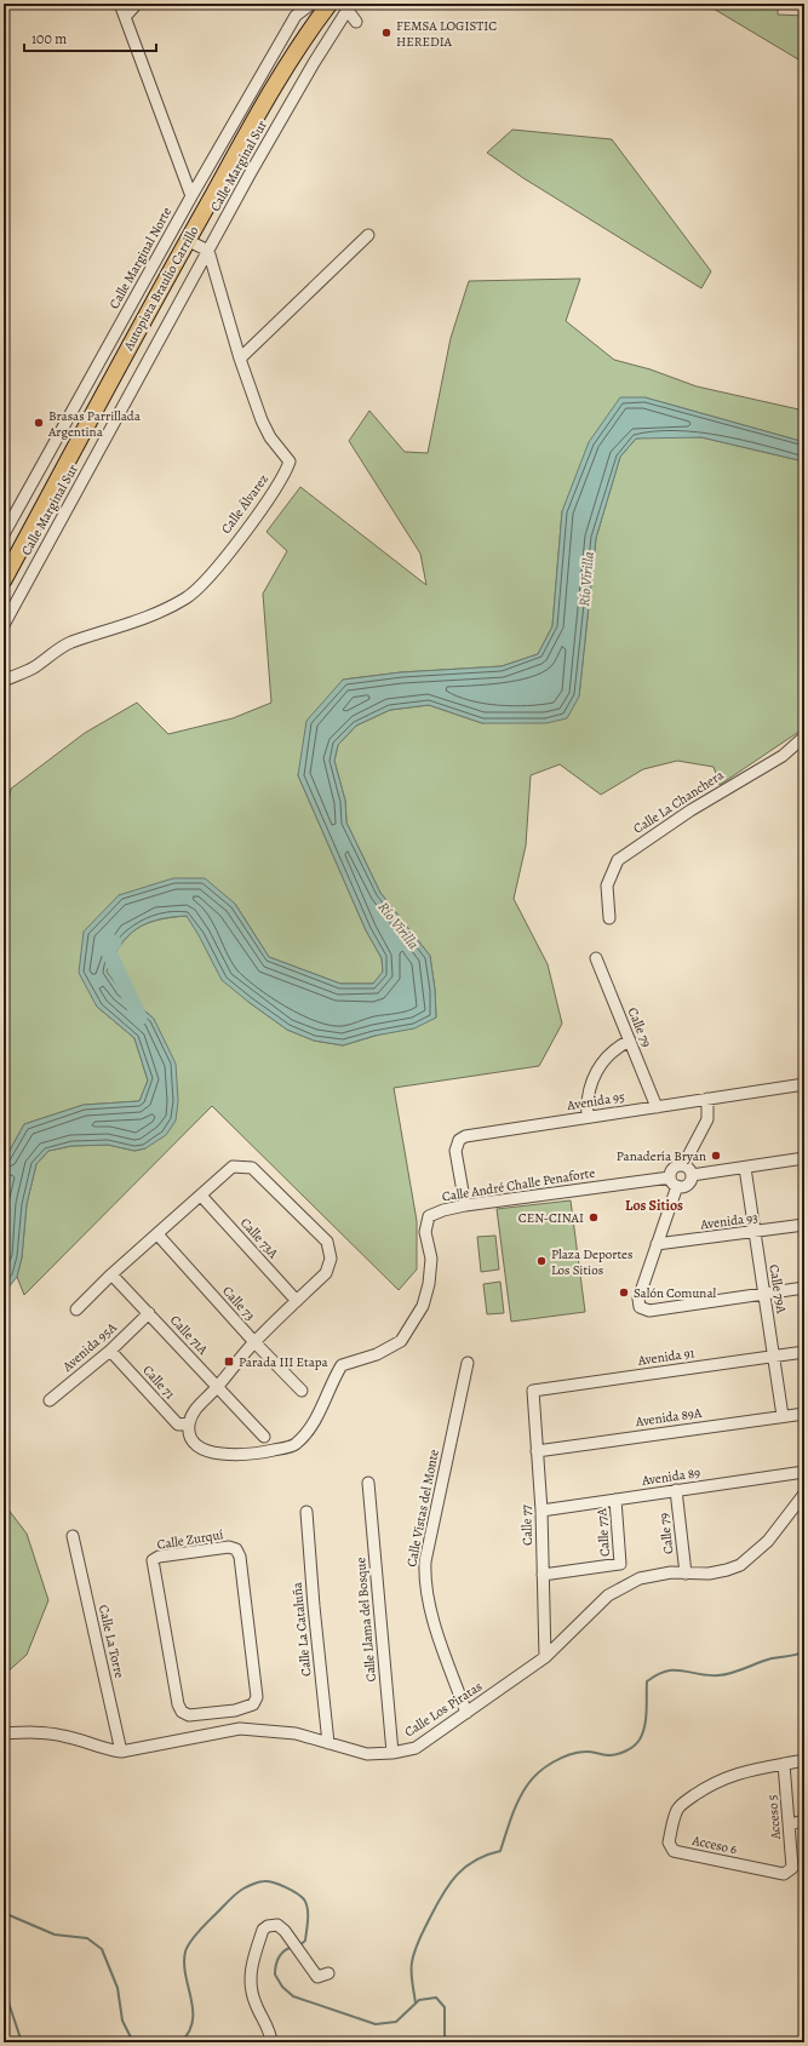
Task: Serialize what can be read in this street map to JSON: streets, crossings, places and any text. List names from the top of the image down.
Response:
{
  "streets": {
    "highway": ["Autopista Braulio Carrillo"],
    "street": [
      "Calle Marginal Sur",
      "Calle Marginal Norte",
      "Calle Álvarez",
      "Calle La Chanchera",
      "Calle 79",
      "Avenida 95",
      "Calle André Challe Penaforte",
      "Avenida 93",
      "Calle 73A",
      "Calle 79A",
      "Calle 73",
      "Calle 71A",
      "Avenida 95A",
      "Avenida 91",
      "Calle 71",
      "Avenida 89A",
      "Avenida 89",
      "Calle Vistas del Monte",
      "Calle 77",
      "Calle 77A",
      "Calle Zurquí",
      "Calle Llama del Bosque",
      "Calle La Cataluña",
      "Calle La Torre",
      "Calle Los Piratas",
      "Acceso 5",
      "Acceso 6"
    ]
  },
  "crossings": [
    ["Calle Marginal Sur", "Calle Álvarez"],
    ["Calle Marginal Norte", "Autopista Braulio Carrillo"],
    ["Calle 79", "Avenida 95"],
    ["Calle 79", "Avenida 89"],
    ["Calle 79", "Calle Los Piratas"],
    ["Avenida 95", "Calle André Challe Penaforte"],
    ["Calle André Challe Penaforte", "Calle 71"],
    ["Avenida 93", "Calle 79A"],
    ["Calle 79A", "Avenida 91"],
    ["Calle 79A", "Avenida 89A"],
    ["Calle 71A", "Avenida 95A"],
    ["Avenida 95A", "Calle 71"],
    ["Avenida 91", "Calle 77"],
    ["Avenida 89A", "Calle 77"],
    ["Avenida 89", "Calle 77"],
    ["Avenida 89", "Calle 77A"],
    ["Calle Vistas del Monte", "Calle Los Piratas"],
    ["Calle 77", "Calle 77A"],
    ["Calle 77", "Calle Los Piratas"],
    ["Calle Llama del Bosque", "Calle Los Piratas"],
    ["Calle La Cataluña", "Calle Los Piratas"],
    ["Calle La Torre", "Calle Los Piratas"],
    ["Acceso 5", "Acceso 6"]
  ],
  "districts": ["Los Sitios"],
  "water": ["Río Virilla"],
  "places": {
    "other": [
      "FEMSA LOGISTIC HEREDIA",
      "Brasas Parrillada Argentina",
      "Panadería Bryan",
      "CEN-CINAI",
      "Plaza Deportes Los Sitios",
      "Salón Comunal"
    ],
    "transit": ["Parada III Etapa"]
  },
  "scale_bar": "100 m"
}
